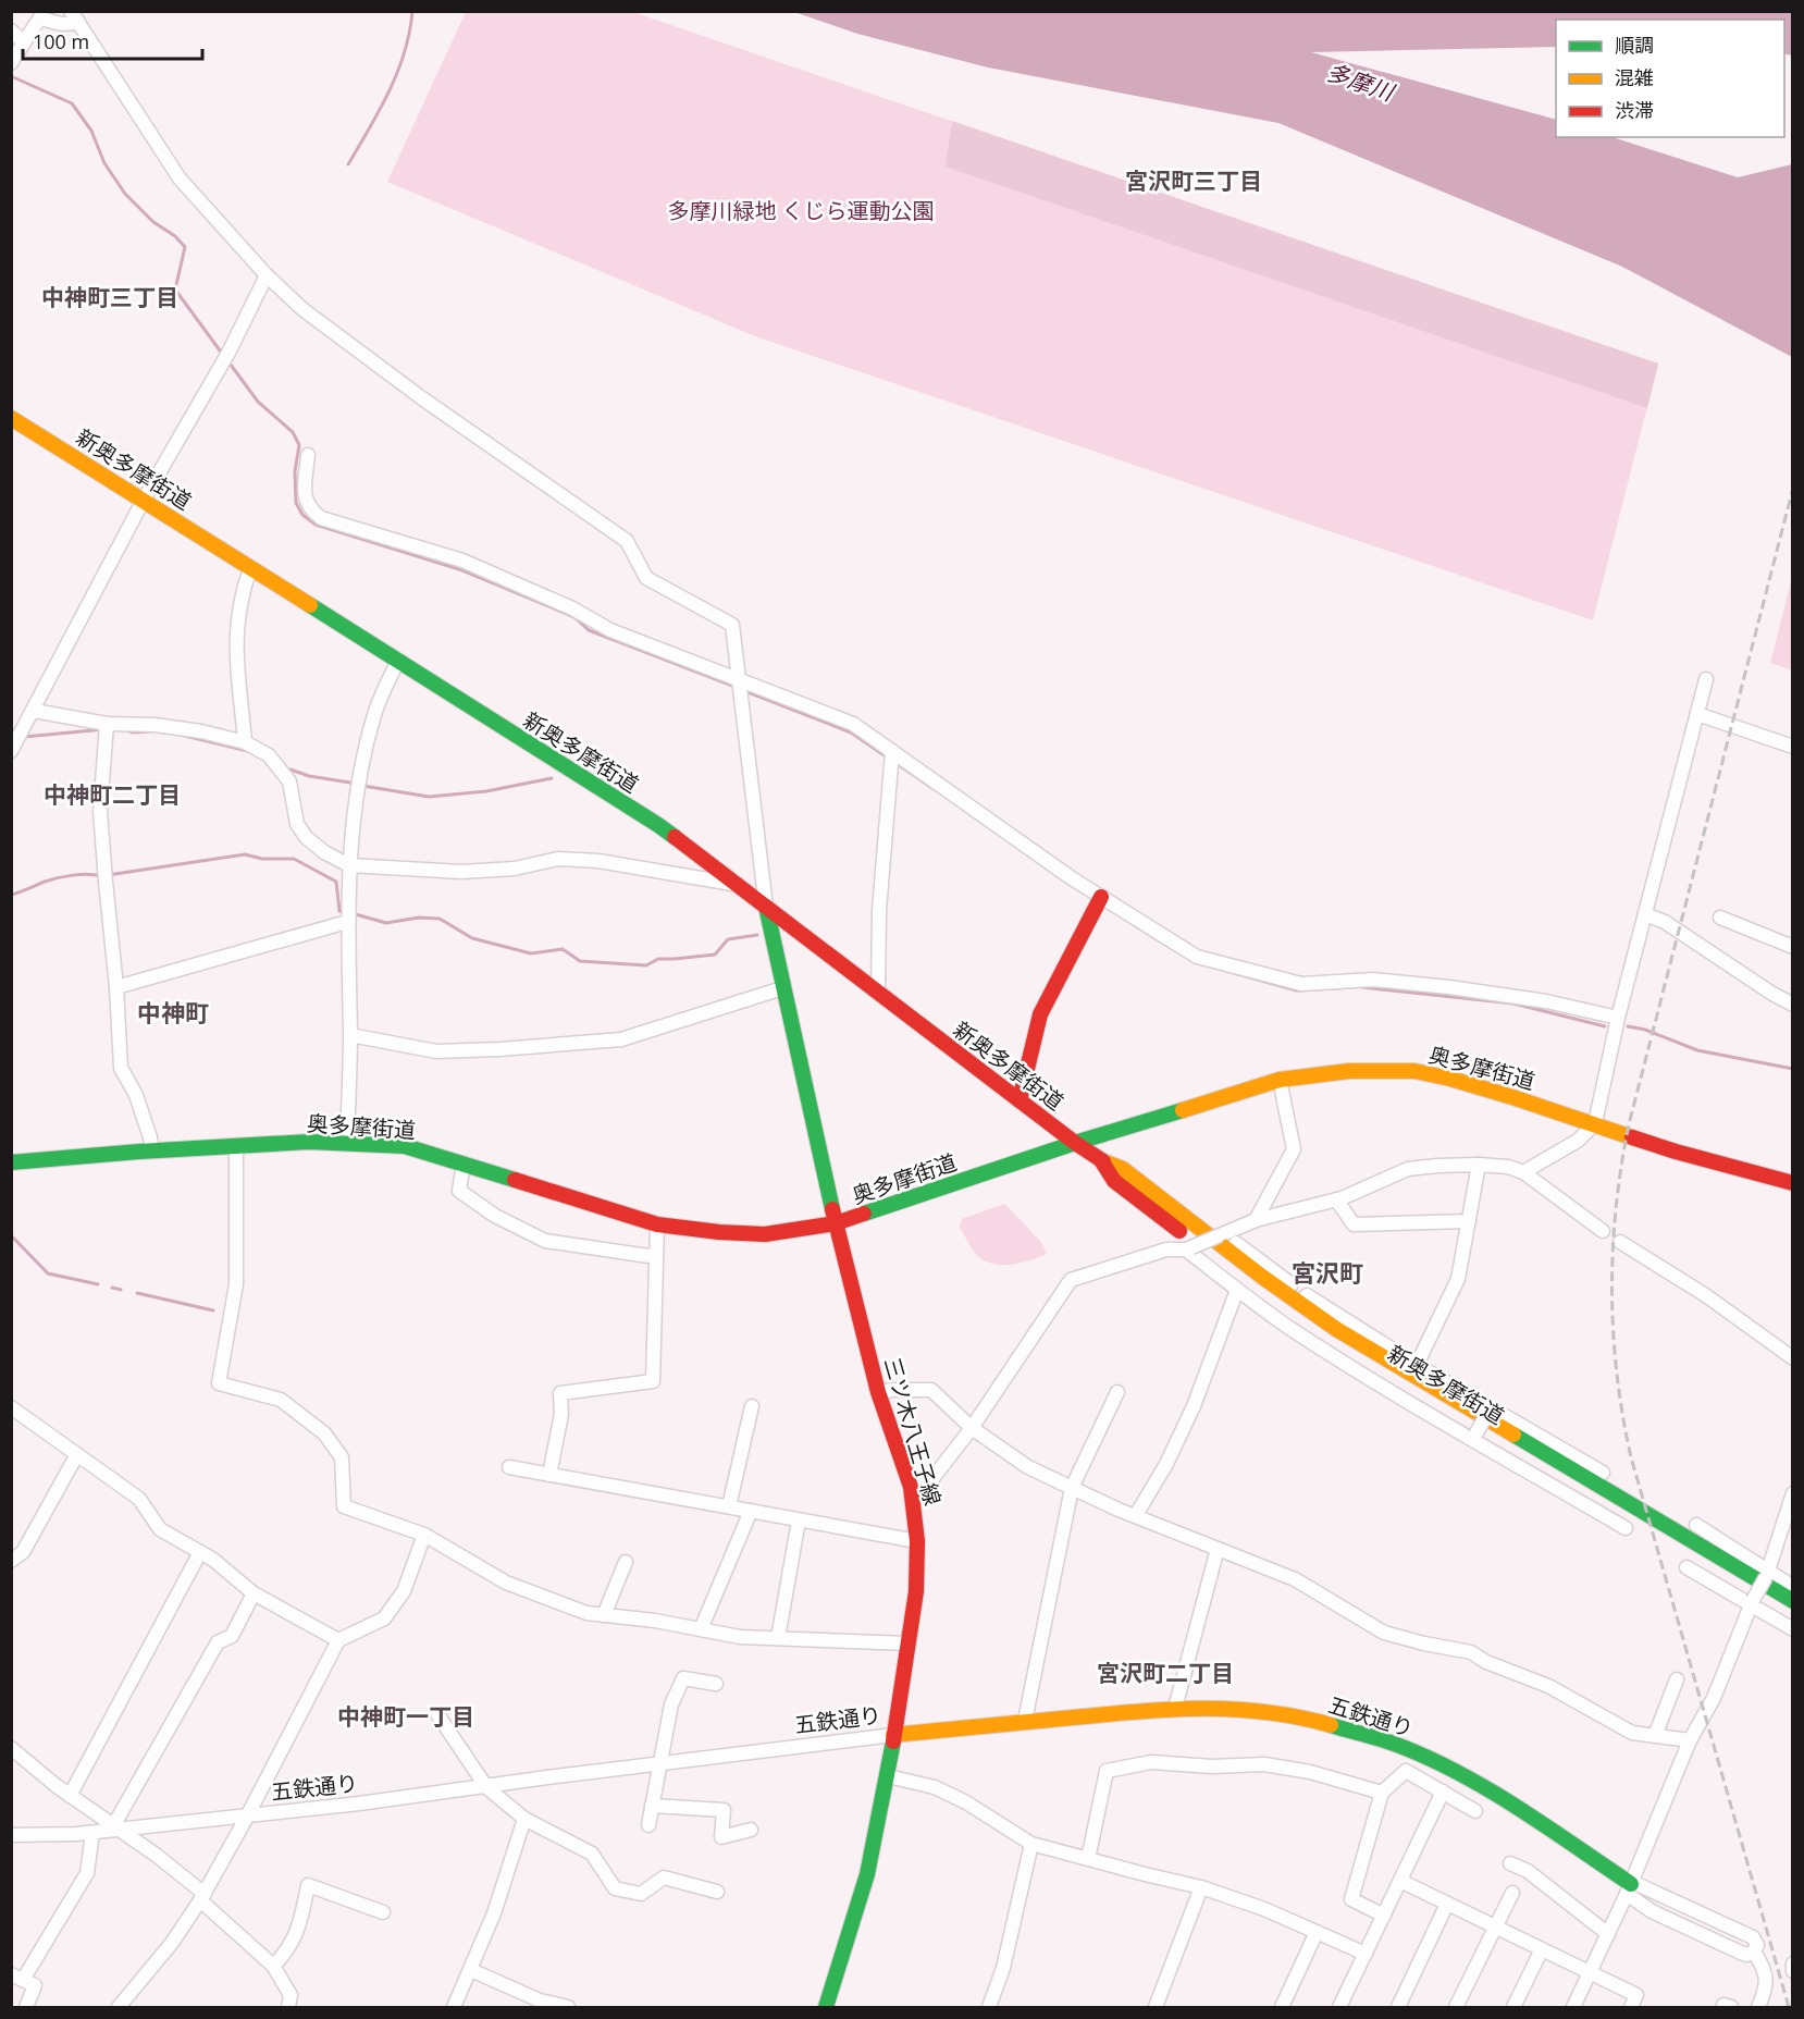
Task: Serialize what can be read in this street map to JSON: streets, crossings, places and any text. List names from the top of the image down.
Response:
{
  "streets": {
    "main road": [
      "新奥多摩街道",
      "奥多摩街道",
      "三ツ木八王子線",
      "五鉄通り"
    ]
  },
  "crossings": [
    ["新奥多摩街道", "奥多摩街道"],
    ["新奥多摩街道", "三ツ木八王子線"],
    ["奥多摩街道", "三ツ木八王子線"],
    ["三ツ木八王子線", "五鉄通り"]
  ],
  "districts": [
    "宮沢町三丁目",
    "中神町三丁目",
    "中神町二丁目",
    "中神町",
    "宮沢町",
    "宮沢町二丁目",
    "中神町一丁目"
  ],
  "water": ["多摩川"],
  "parks": ["多摩川緑地 くじら運動公園"],
  "legend": ["順調", "混雑", "渋滞"],
  "scale_bar": "100 m"
}
